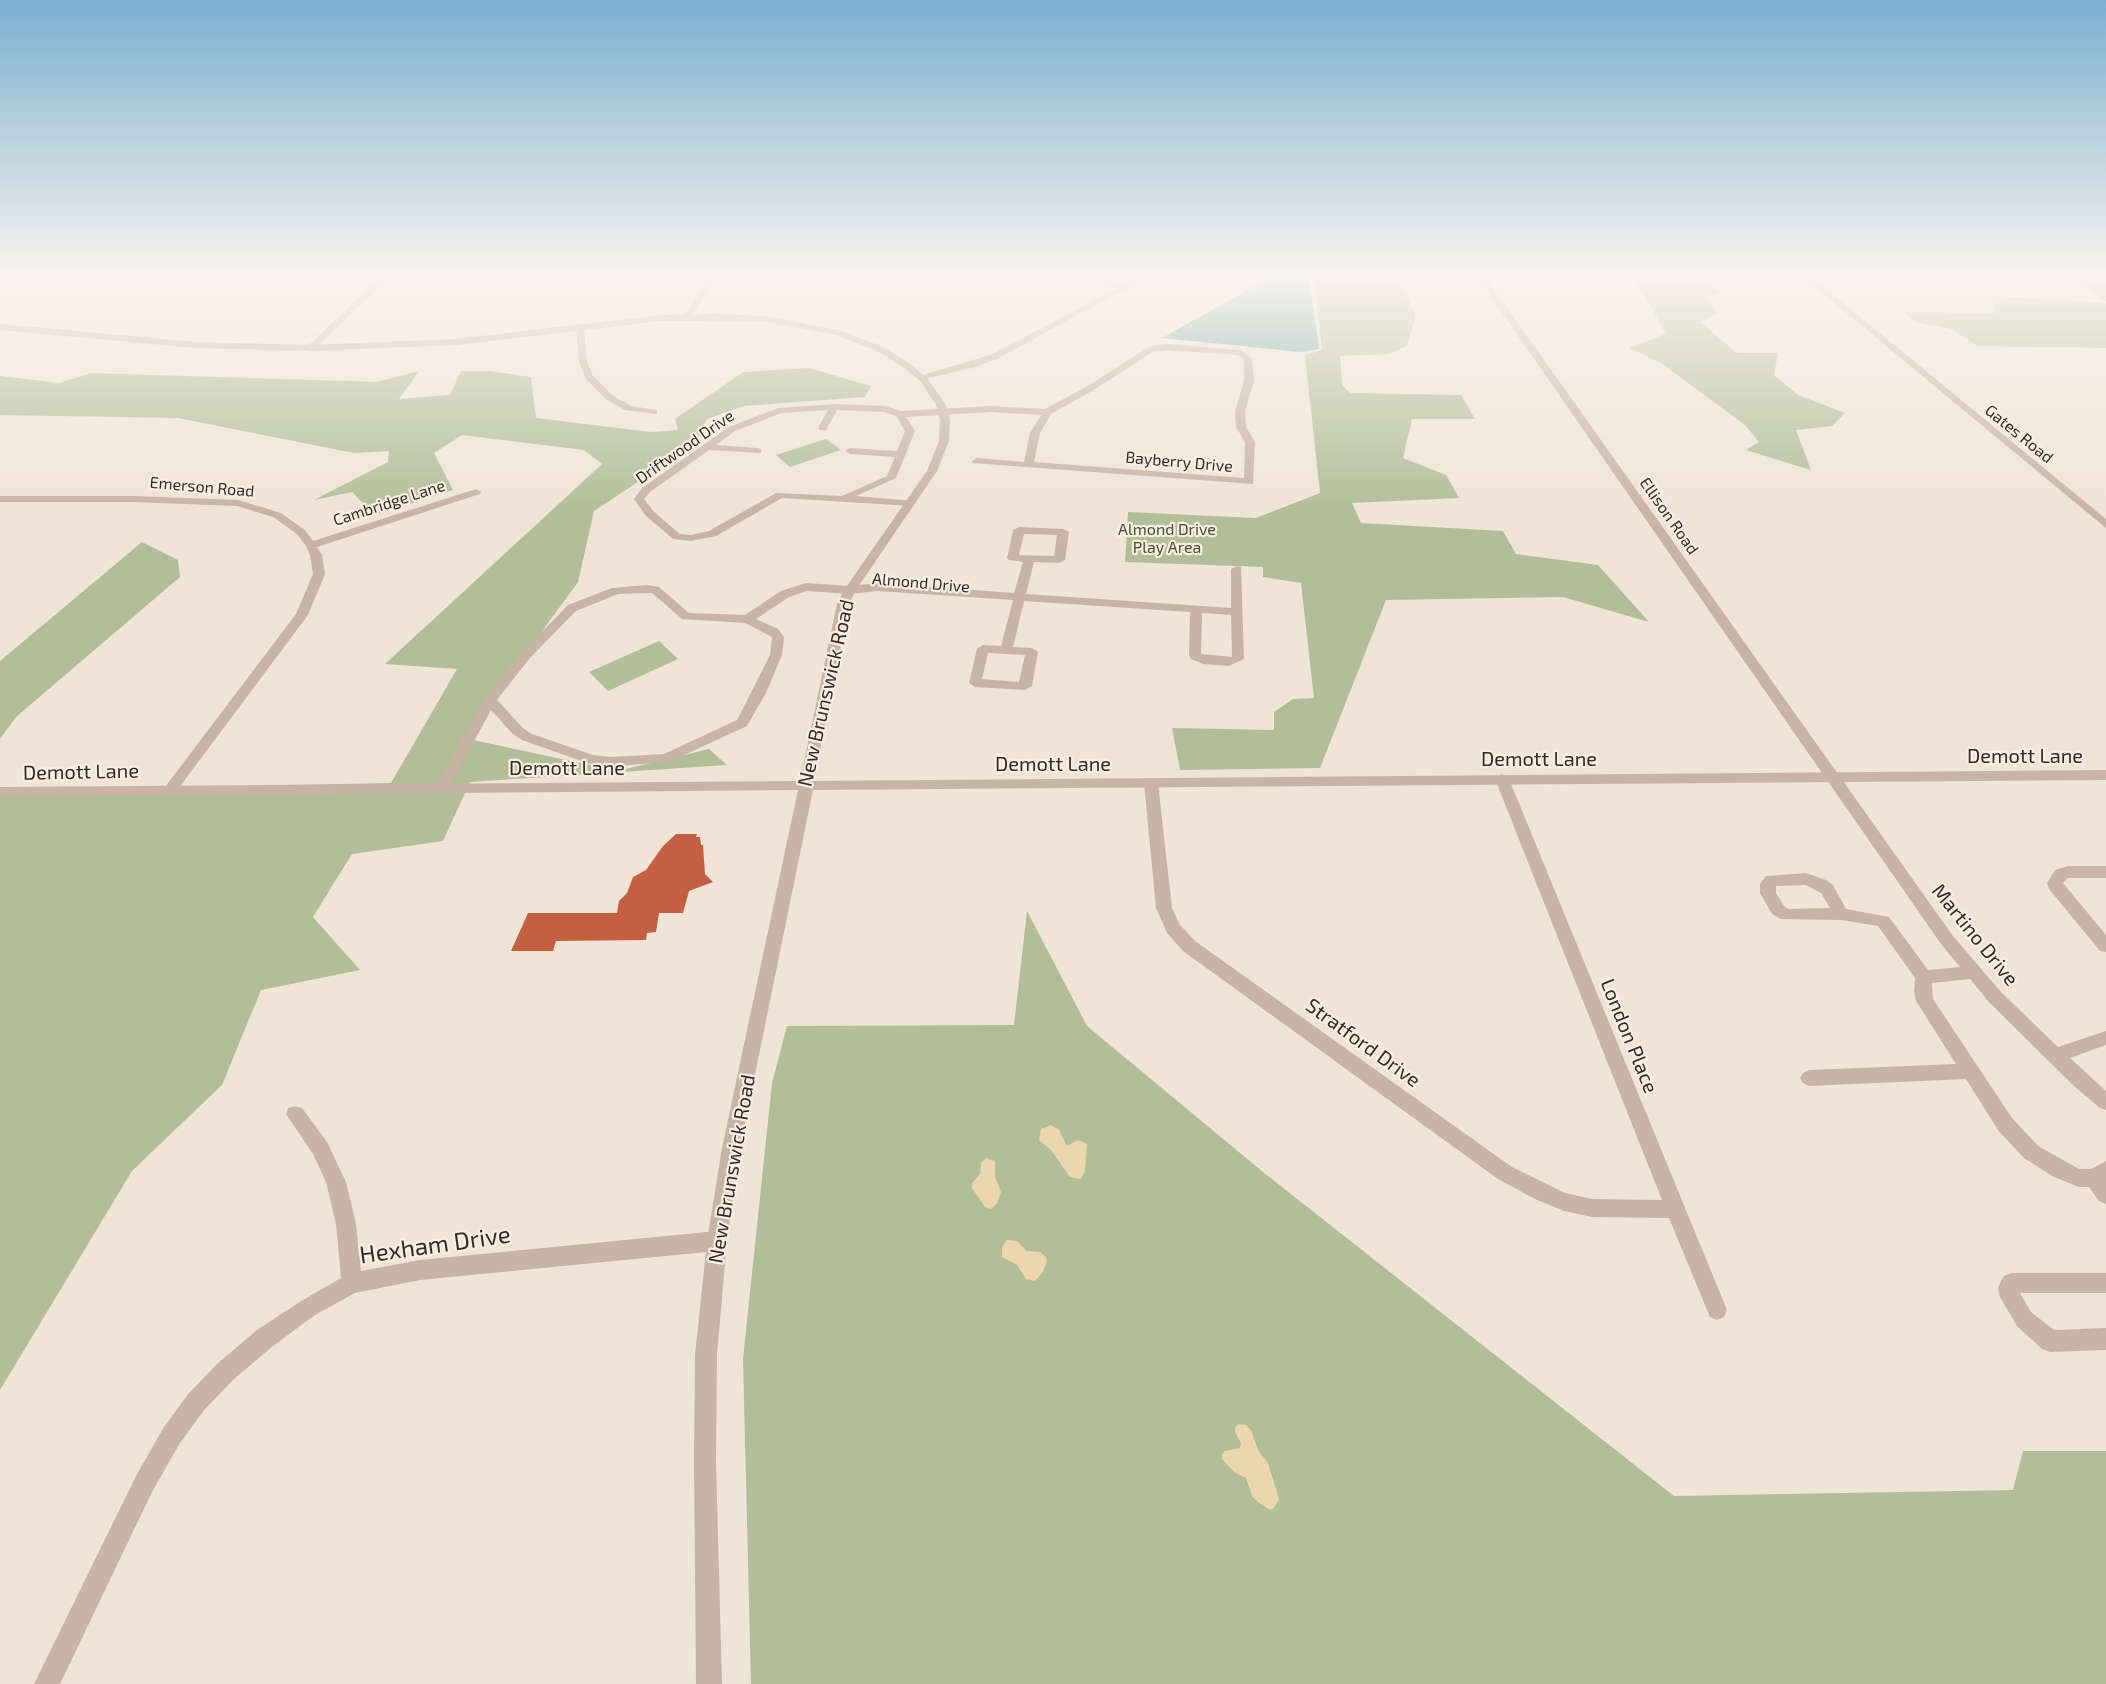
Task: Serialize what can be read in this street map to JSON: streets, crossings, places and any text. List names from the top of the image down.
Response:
{
  "streets": {
    "street": [
      "Gates Road",
      "Driftwood Drive",
      "Bayberry Drive",
      "Emerson Road",
      "Cambridge Lane",
      "Ellison Road",
      "Almond Drive",
      "New Brunswick Road",
      "Demott Lane",
      "Martino Drive",
      "London Place",
      "Stratford Drive",
      "Hexham Drive"
    ]
  },
  "crossings": [
    ["Driftwood Drive", "New Brunswick Road"],
    ["Emerson Road", "Cambridge Lane"],
    ["Emerson Road", "Demott Lane"],
    ["Ellison Road", "Demott Lane"],
    ["Ellison Road", "Martino Drive"],
    ["Almond Drive", "New Brunswick Road"],
    ["New Brunswick Road", "Demott Lane"],
    ["New Brunswick Road", "Hexham Drive"],
    ["Demott Lane", "Martino Drive"],
    ["Demott Lane", "London Place"],
    ["Demott Lane", "Stratford Drive"],
    ["London Place", "Stratford Drive"]
  ],
  "parks": ["Almond Drive Play Area"]
}
